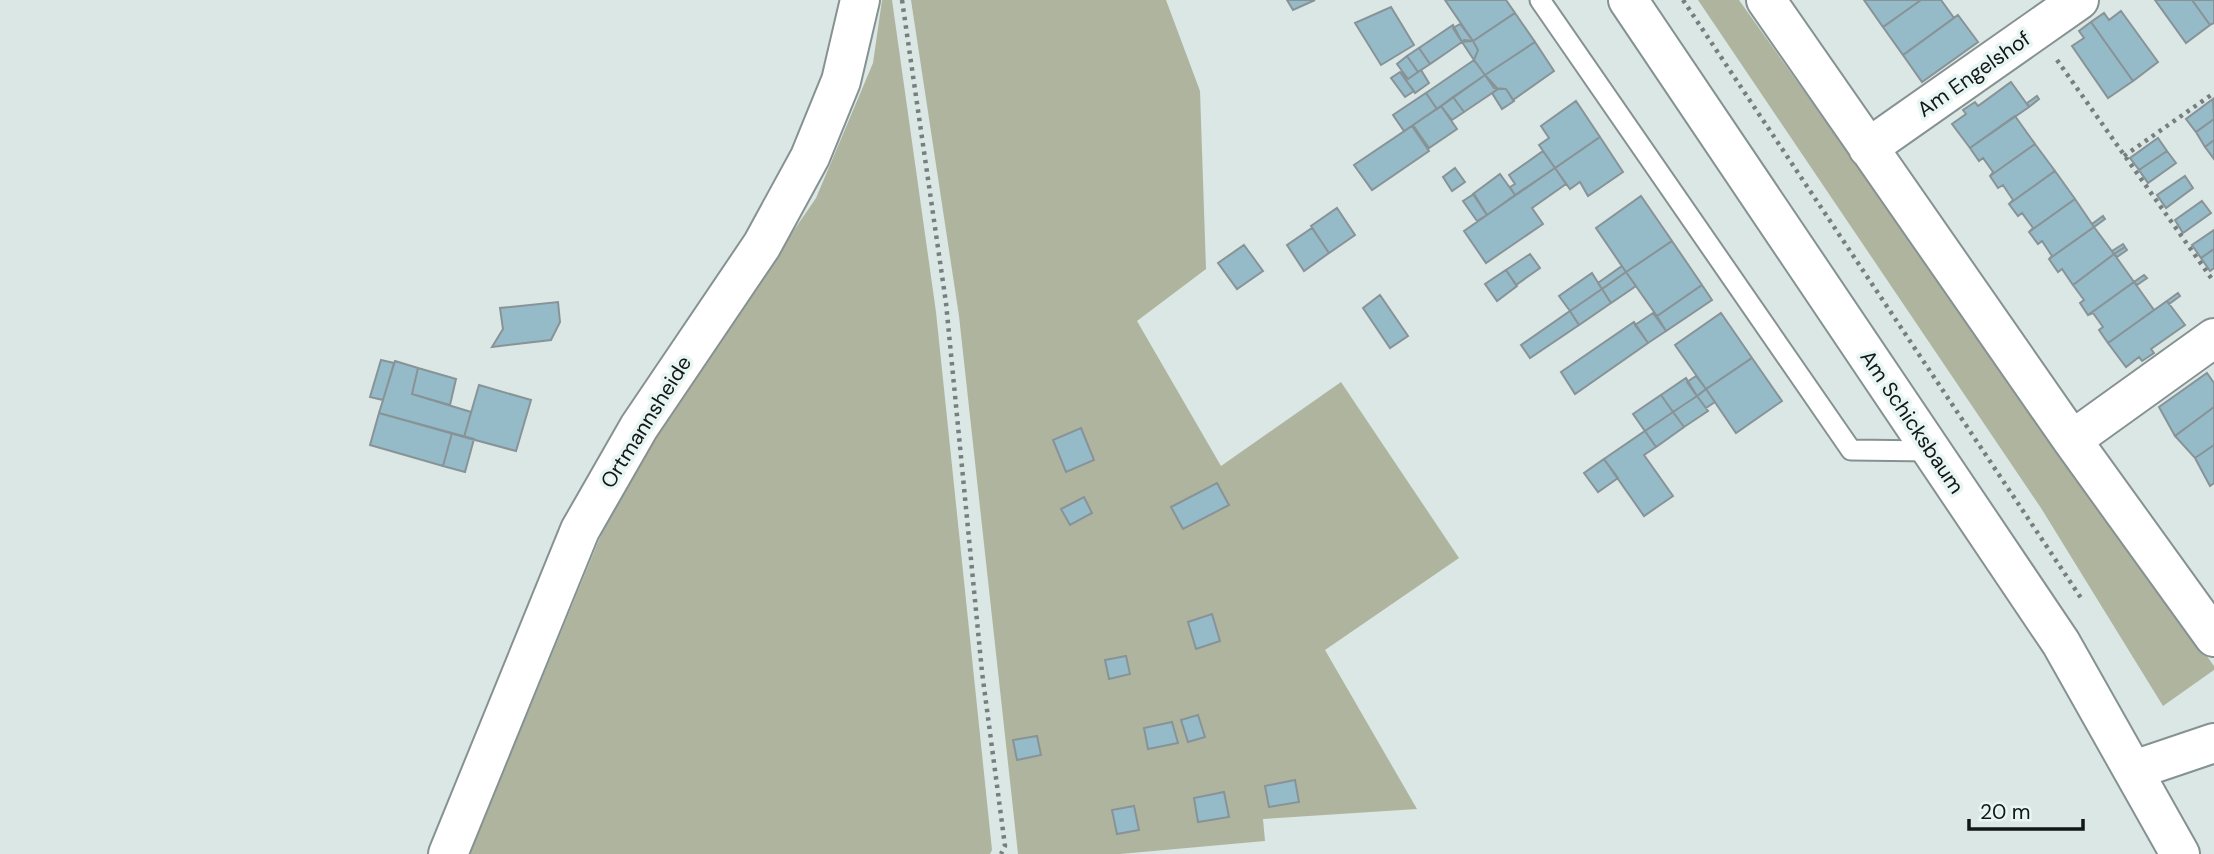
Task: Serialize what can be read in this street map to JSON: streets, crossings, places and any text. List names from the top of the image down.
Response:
{
  "streets": {
    "street": ["Am Engelshof", "Ortmannsheide", "Am Schicksbaum"]
  },
  "scale_bar": "20 m"
}
